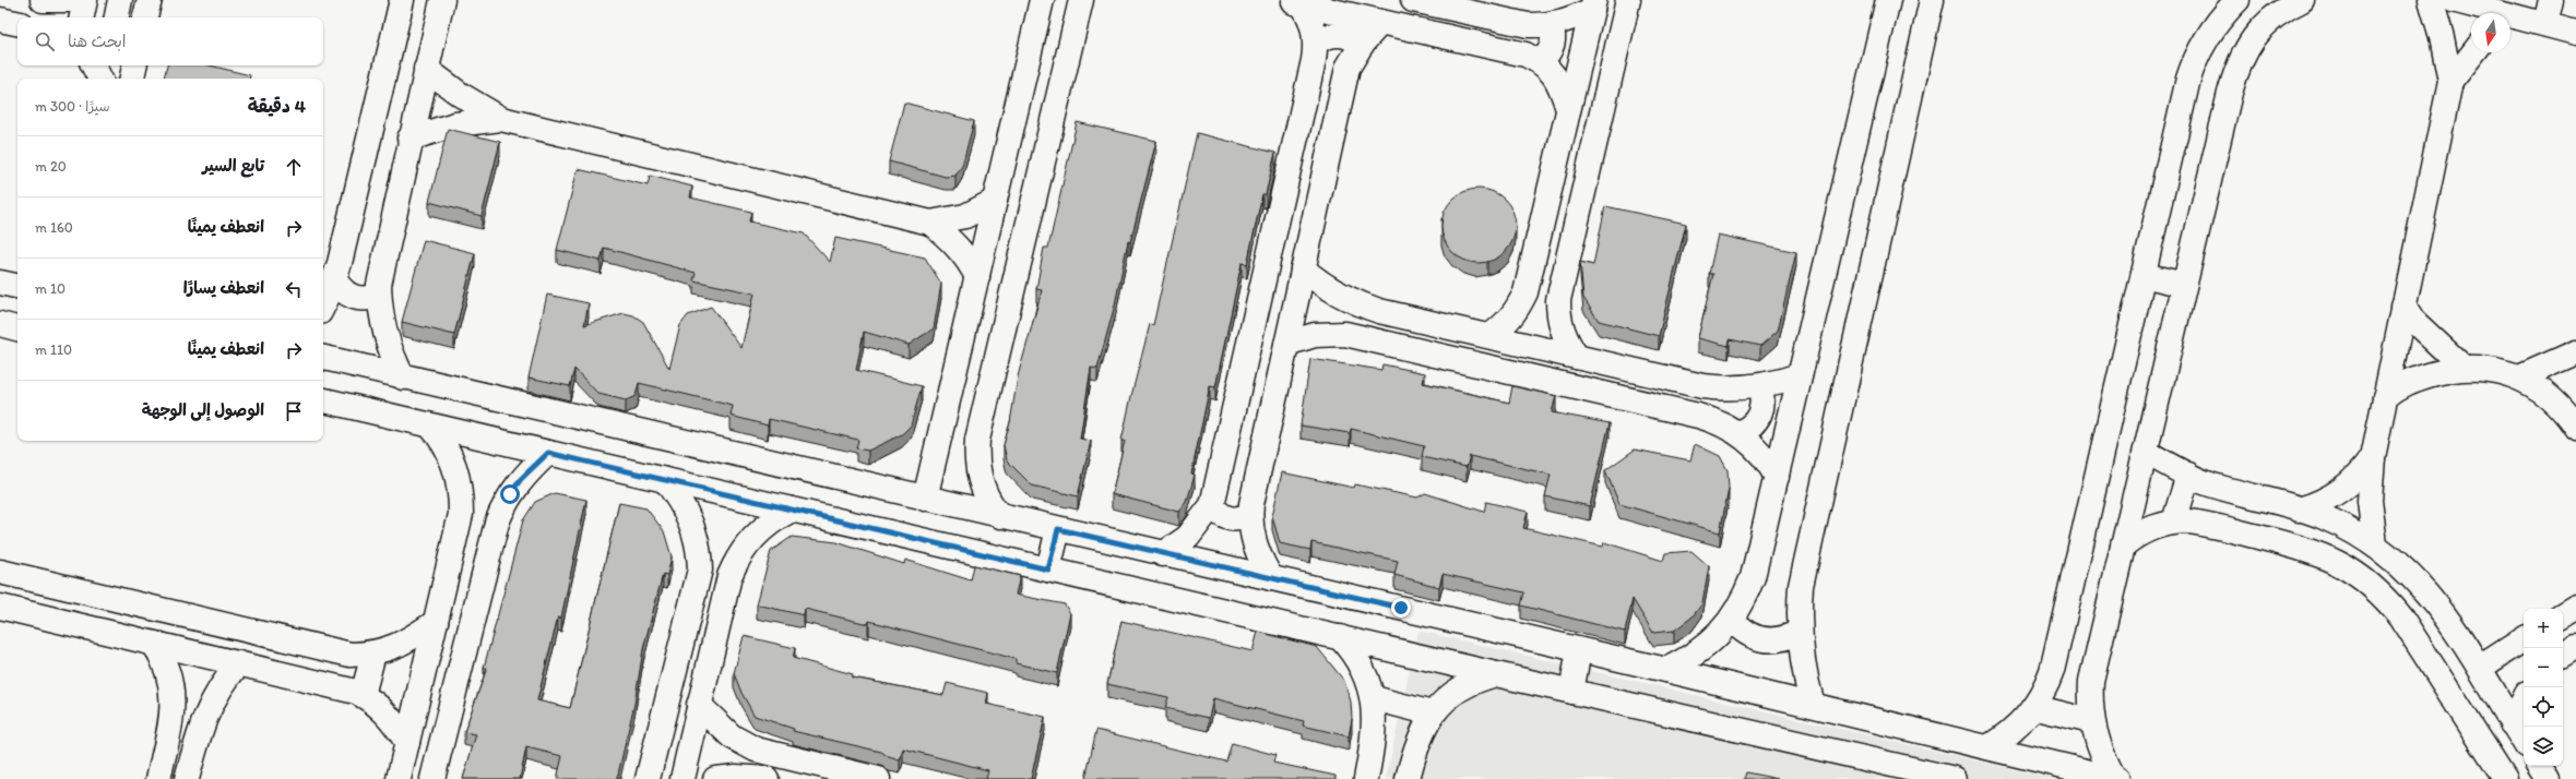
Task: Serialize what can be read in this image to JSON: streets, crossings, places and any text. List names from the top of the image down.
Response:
{
  "north": "bottom",
  "page": {
    "search": "ابحث هنا",
    "heading": ["4 دقيقة", "سيرًا · 300 m"],
    "list": [
      ["تابع السير", "20 m"],
      ["انعطف يمينًا", "160 m"],
      ["انعطف يسارًا", "10 m"],
      ["انعطف يمينًا", "110 m"],
      "الوصول إلى الوجهة"
    ],
    "map_buttons": ["+", "−"]
  }
}
